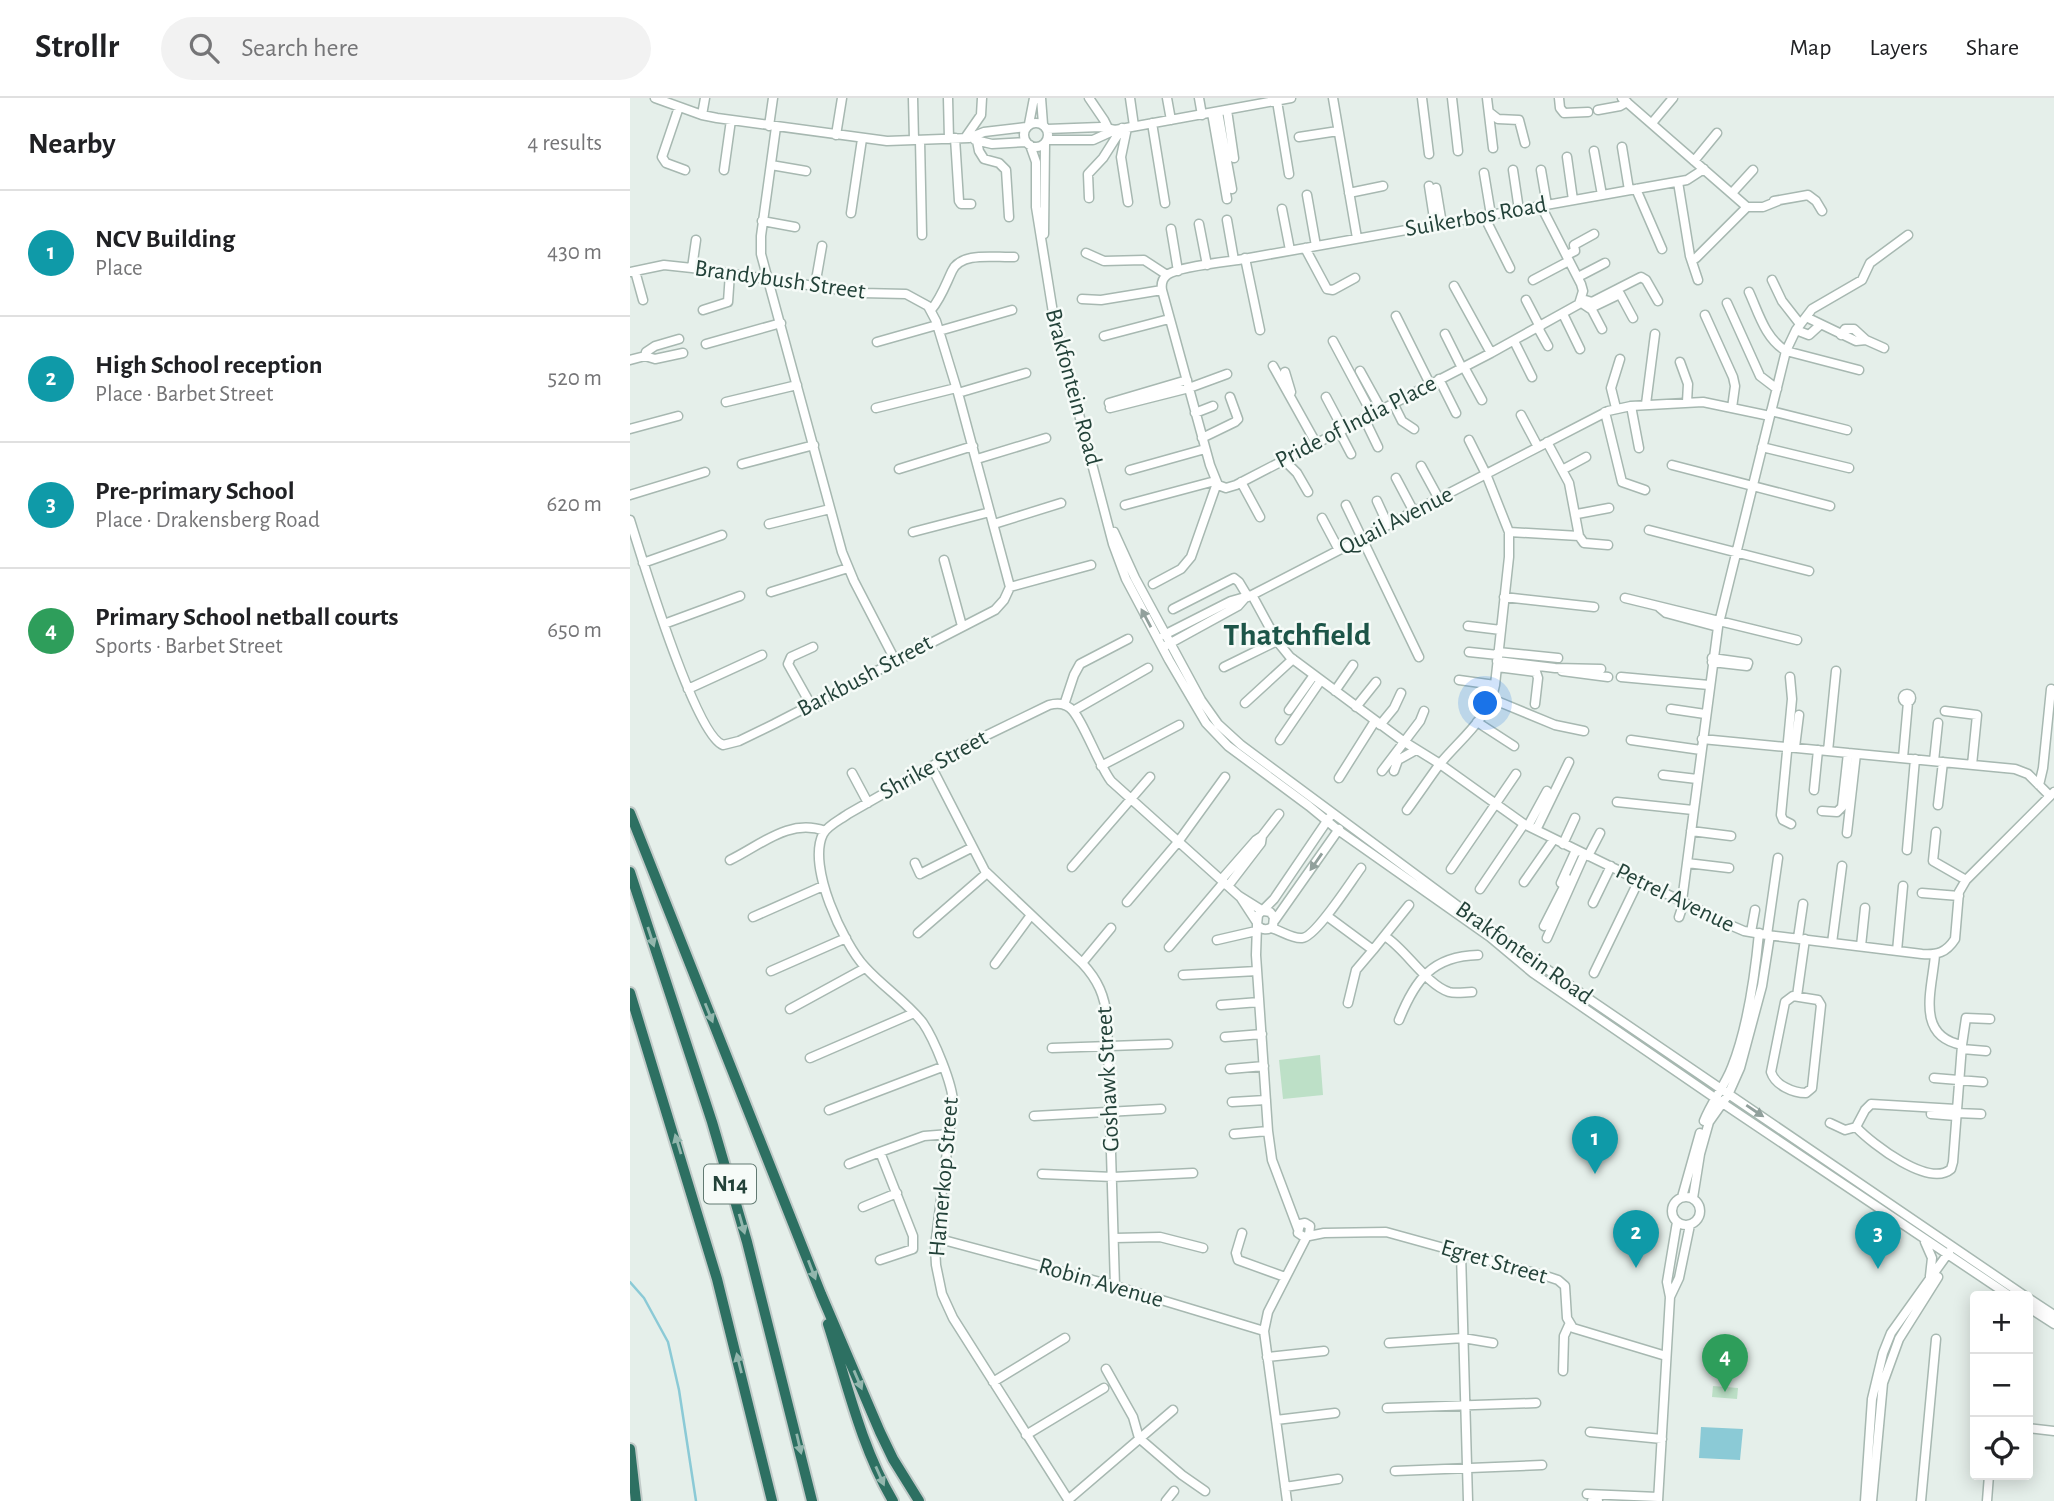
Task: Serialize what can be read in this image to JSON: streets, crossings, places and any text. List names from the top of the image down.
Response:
{
  "streets": {
    "highway": ["N14"],
    "street": [
      "Suikerbos Road",
      "Brandybush Street",
      "Brakfontein Road",
      "Pride of India Place",
      "Quail Avenue",
      "Barkbush Street",
      "Shrike Street",
      "Petrel Avenue",
      "Goshawk Street",
      "Hamerkop Street",
      "Egret Street",
      "Robin Avenue"
    ]
  },
  "crossings": [
    ["Brakfontein Road", "Quail Avenue"],
    ["Quail Avenue", "Petrel Avenue"],
    ["Shrike Street", "Goshawk Street"],
    ["Shrike Street", "Hamerkop Street"],
    ["Goshawk Street", "Robin Avenue"],
    ["Hamerkop Street", "Robin Avenue"]
  ],
  "districts": ["Thatchfield"],
  "page": {
    "header": "Strollr",
    "search": "Search here",
    "nav": ["Map", "Layers", "Share"],
    "heading": ["Nearby", "4 results"],
    "list": [
      {
        "mark": "1",
        "name": "NCV Building",
        "note": "Place",
        "value": "430 m"
      },
      {
        "mark": "2",
        "name": "High School reception",
        "note": "Place · Barbet Street",
        "value": "520 m"
      },
      {
        "mark": "3",
        "name": "Pre-primary School",
        "note": "Place · Drakensberg Road",
        "value": "620 m"
      },
      {
        "mark": "4",
        "name": "Primary School netball courts",
        "note": "Sports · Barbet Street",
        "value": "650 m"
      }
    ],
    "pins": [
      "1",
      "2",
      "3",
      "4"
    ],
    "map_buttons": ["+", "−"]
  }
}
